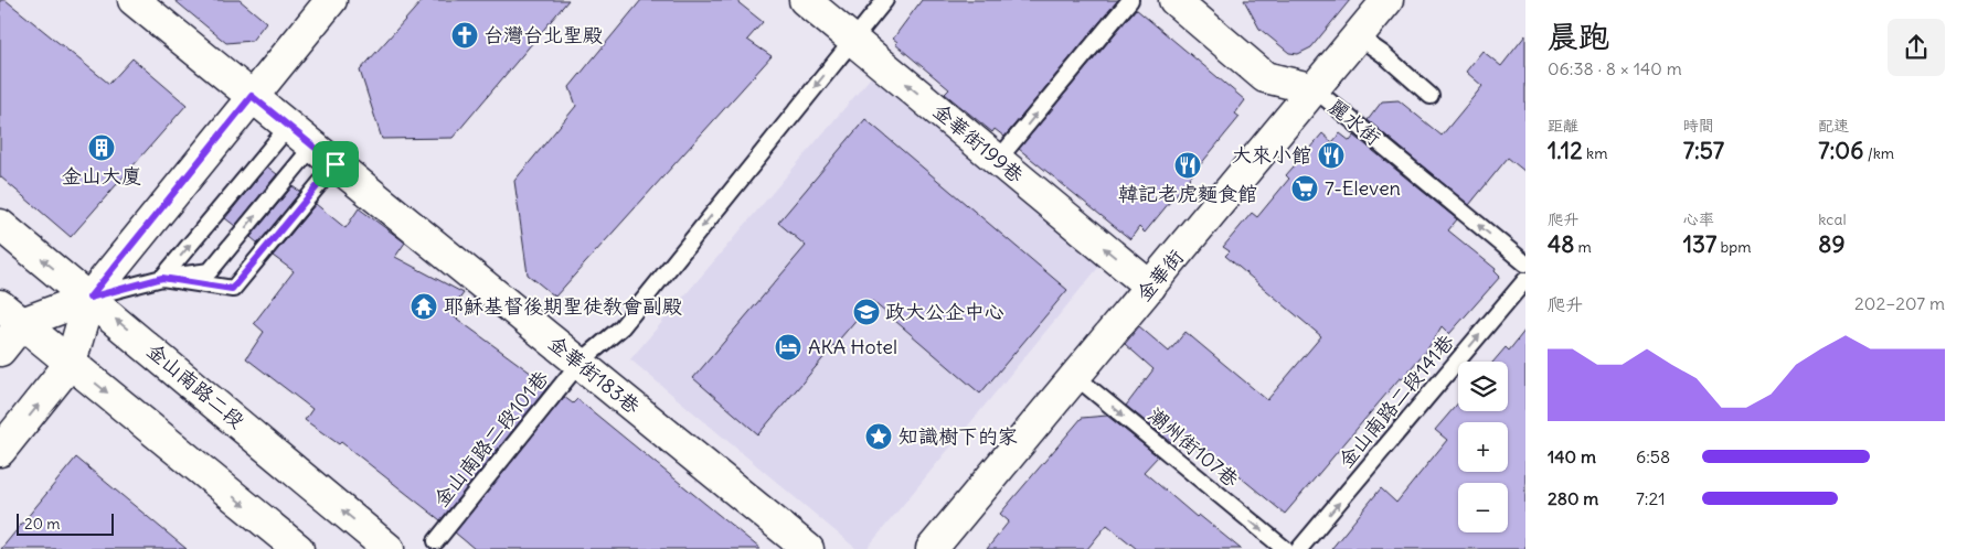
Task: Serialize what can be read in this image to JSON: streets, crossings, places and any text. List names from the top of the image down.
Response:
{
  "streets": {
    "street": [
      "麗水街",
      "金華街199巷",
      "金華街",
      "金華街183巷",
      "金山南路二段"
    ],
    "lane": ["金山南路二段141巷", "金山南路二段101巷", "潮州街107巷"]
  },
  "crossings": [
    ["麗水街", "金華街"],
    ["金華街199巷", "金華街"],
    ["金華街199巷", "金山南路二段101巷"],
    ["金華街", "潮州街107巷"],
    ["金華街183巷", "金山南路二段101巷"]
  ],
  "one_way": [
    "麗水街",
    "金華街199巷",
    "金山南路二段141巷",
    "金山南路二段101巷",
    "潮州街107巷"
  ],
  "places": {
    "church": ["台灣台北聖殿"],
    "building": ["金山大廈"],
    "restaurant": ["大來小館", "韓記老虎麵食館"],
    "supermarket": ["7-Eleven"],
    "temple": ["耶穌基督後期聖徒教會副殿"],
    "school or university": ["政大公企中心"],
    "hotel": ["AKA Hotel"],
    "place": ["知識樹下的家"]
  },
  "scale_bar": "20 m",
  "page": {
    "heading": ["晨跑", "06:38 · 8 × 140 m"],
    "stats": [
      ["距離", "1.12 km"],
      ["時間", "7:57"],
      ["配速", "7:06 /km"],
      ["爬升", "48 m"],
      ["心率", "137 bpm"],
      ["kcal", "89"]
    ],
    "chart": ["爬升", "202–207 m"],
    "map_buttons": ["+", "−"],
    "list": [
      {
        "name": "140 m",
        "note": "6:58"
      },
      {
        "name": "280 m",
        "note": "7:21"
      }
    ],
    "scale": "20 m"
  }
}
